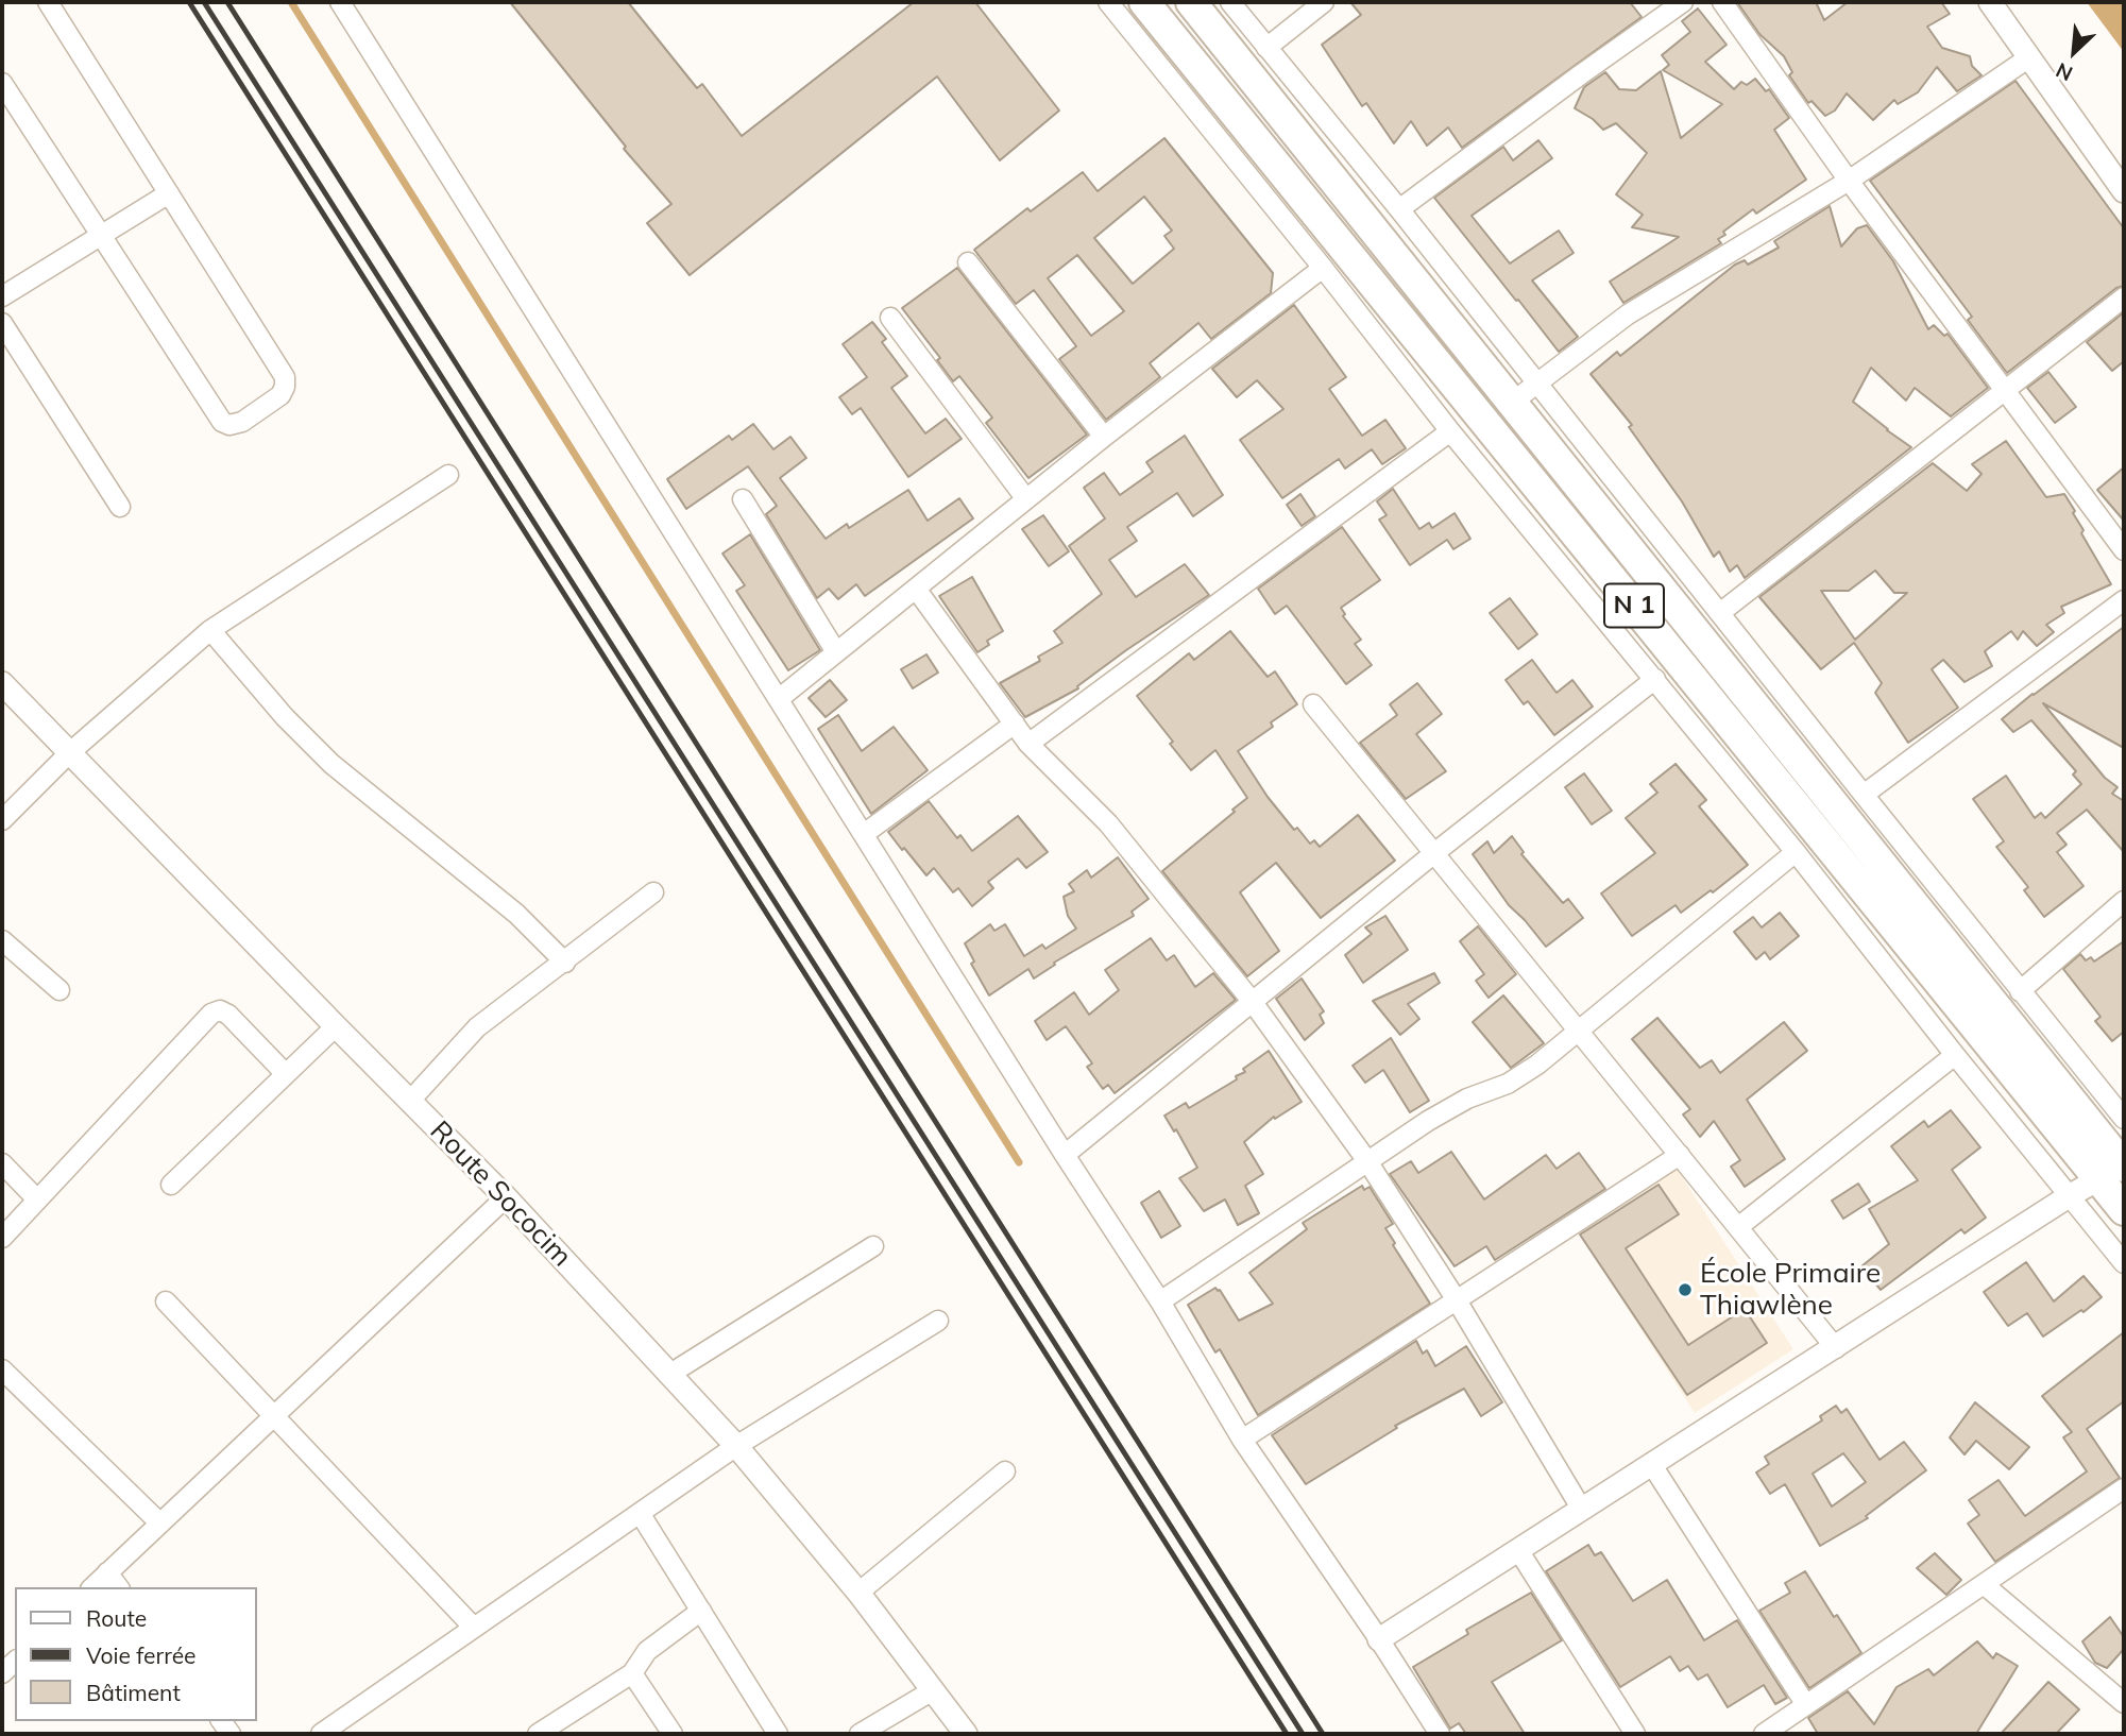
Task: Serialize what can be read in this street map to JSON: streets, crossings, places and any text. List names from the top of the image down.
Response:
{
  "streets": {
    "highway": ["N 1"],
    "street": ["Route Sococim"]
  },
  "places": ["École Primaire Thiawlène"],
  "legend": ["Route", "Voie ferrée", "Bâtiment"],
  "north": "bottom left"
}
